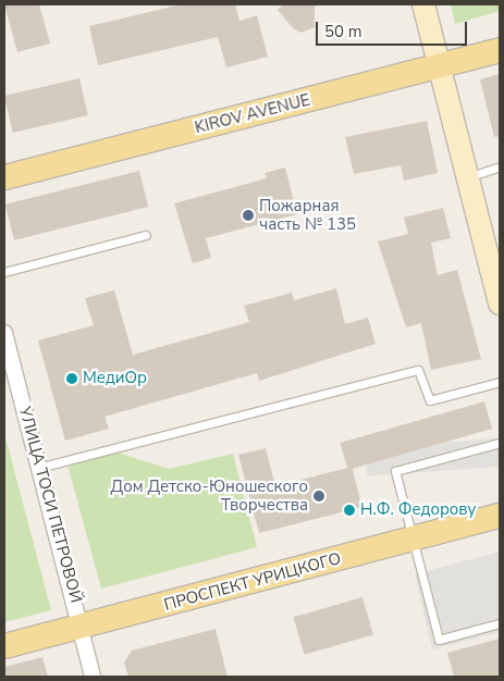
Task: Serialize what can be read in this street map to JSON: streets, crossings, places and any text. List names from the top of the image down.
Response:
{
  "streets": {
    "main road": ["KIROV AVENUE", "ПРОСПЕКТ УРИЦКОГО"],
    "street": ["УЛИЦА ТОСИ ПЕТРОВОЙ"]
  },
  "crossings": [
    ["УЛИЦА ТОСИ ПЕТРОВОЙ", "ПРОСПЕКТ УРИЦКОГО"]
  ],
  "places": [
    "Пожарная часть № 135",
    "МедиОр",
    "Дом Детско-Юношеского Творчества",
    "Н.Ф. Федорову"
  ],
  "scale_bar": "50 m"
}
